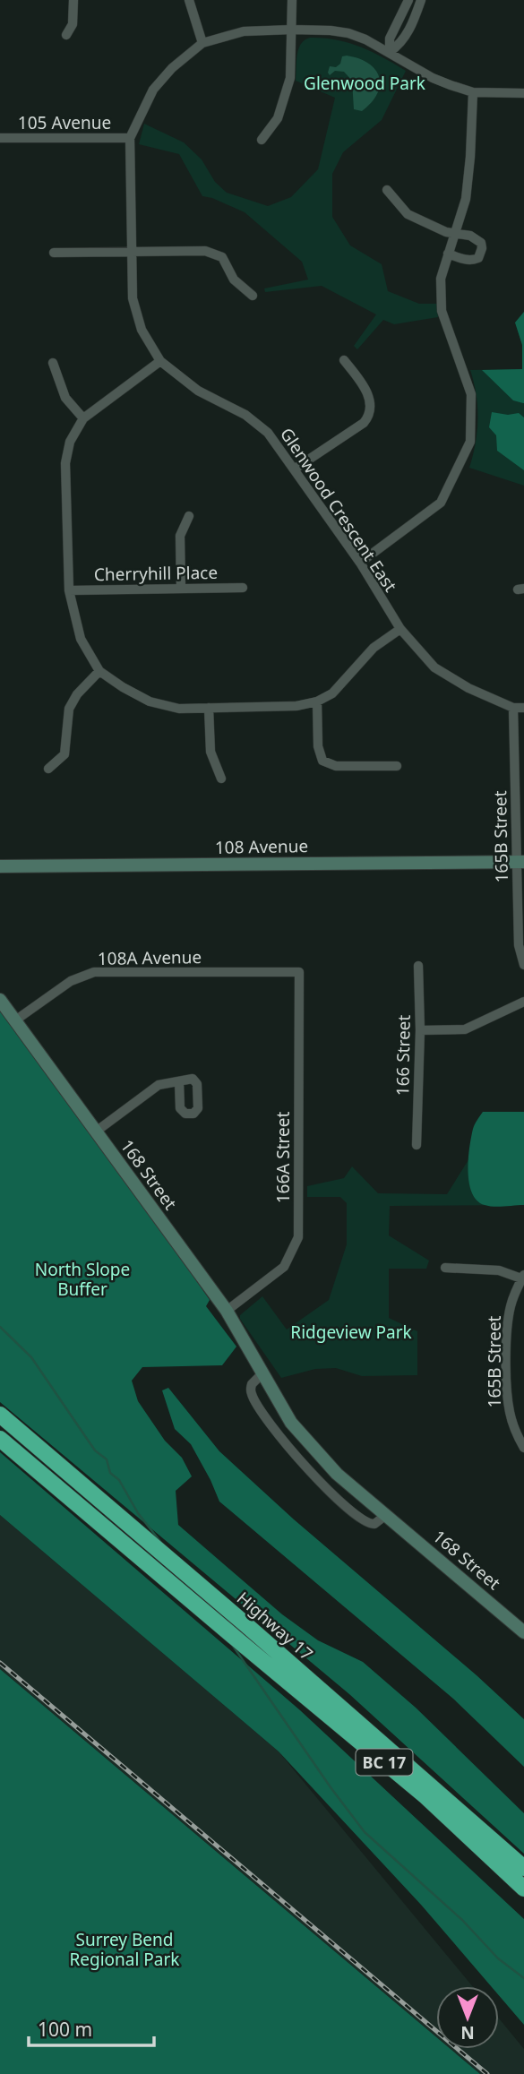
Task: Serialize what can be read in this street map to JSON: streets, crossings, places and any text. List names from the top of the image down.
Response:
{
  "streets": {
    "highway": ["Highway 17", "BC 17"],
    "street": [
      "105 Avenue",
      "Glenwood Crescent East",
      "Cherryhill Place",
      "165B Street",
      "108 Avenue",
      "108A Avenue",
      "166 Street",
      "166A Street",
      "168 Street"
    ]
  },
  "crossings": [
    ["105 Avenue", "Glenwood Crescent East"],
    ["Glenwood Crescent East", "165B Street"],
    ["165B Street", "108 Avenue"],
    ["108A Avenue", "166A Street"],
    ["108A Avenue", "168 Street"],
    ["166A Street", "168 Street"]
  ],
  "parks": [
    "Glenwood Park",
    "North Slope Buffer",
    "Ridgeview Park",
    "Surrey Bend Regional Park"
  ],
  "scale_bar": "100 m",
  "north": "bottom"
}
